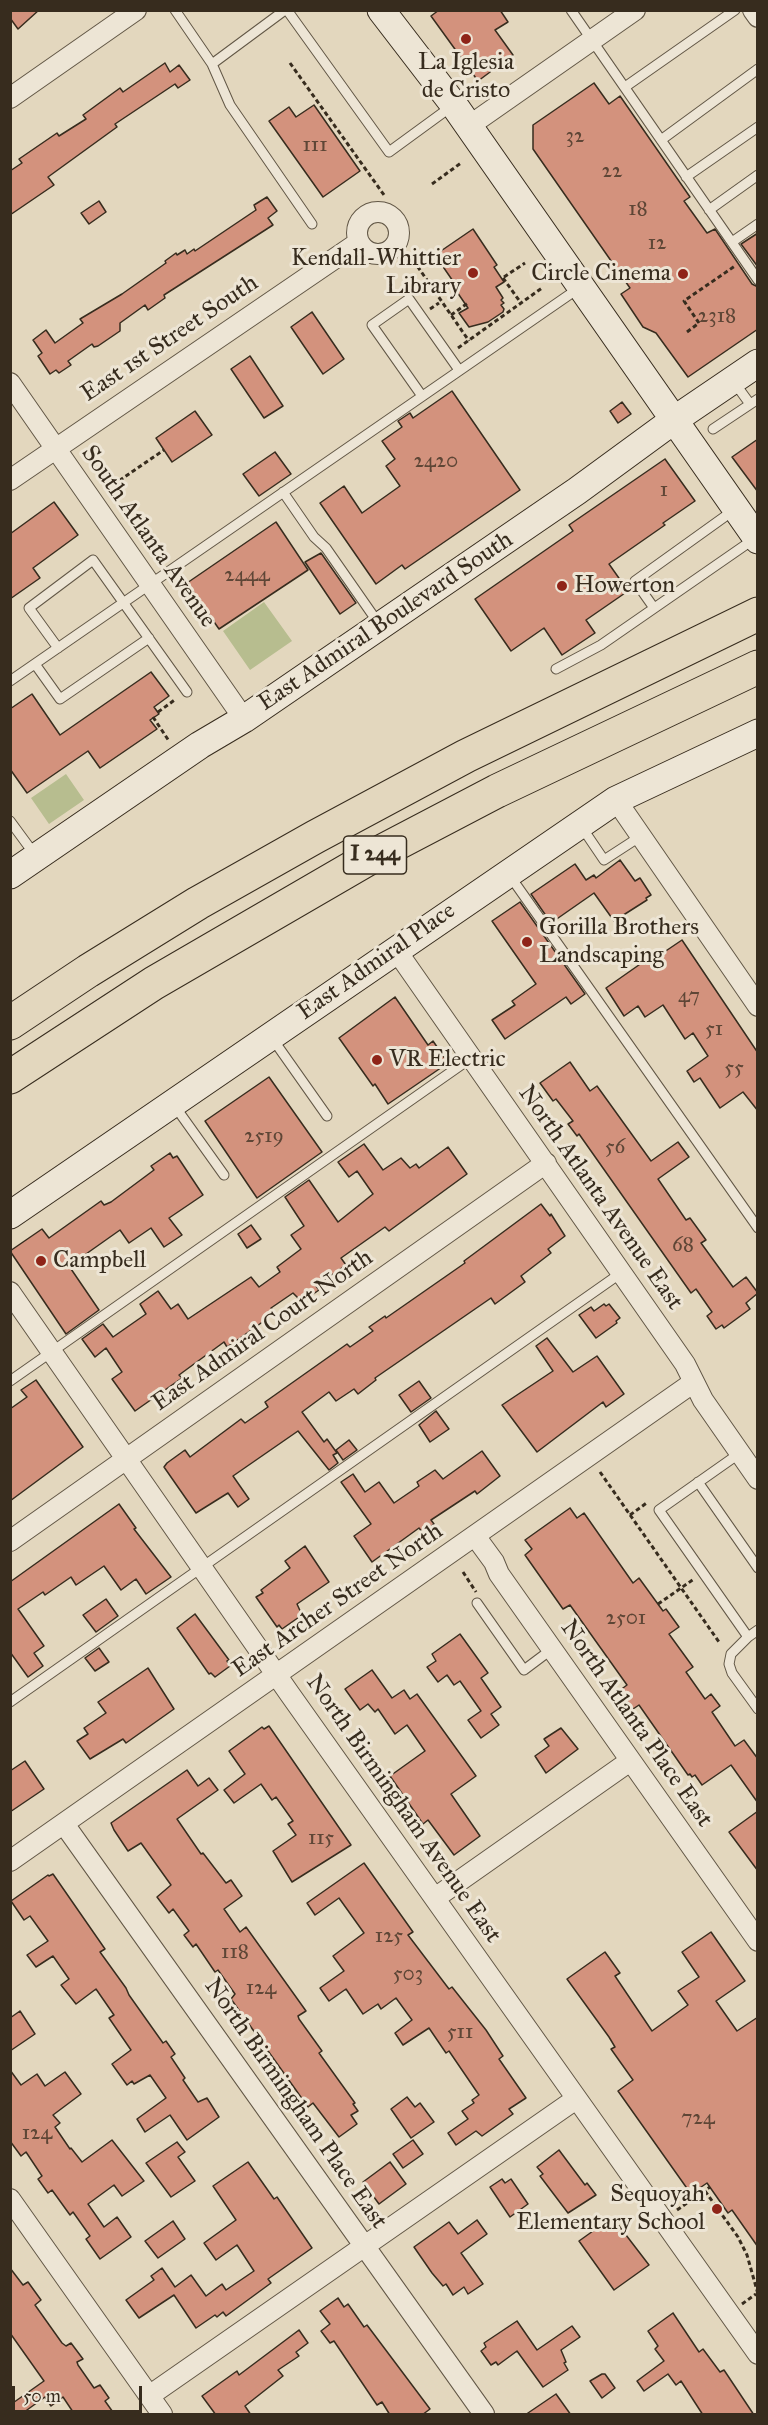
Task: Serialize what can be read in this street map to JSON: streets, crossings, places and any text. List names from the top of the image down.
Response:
{
  "streets": {
    "highway": ["I 244"],
    "main road": ["East Admiral Boulevard South", "East Admiral Place"],
    "street": [
      "East 1st Street South",
      "South Atlanta Avenue",
      "North Atlanta Avenue East",
      "East Admiral Court North",
      "East Archer Street North",
      "North Atlanta Place East",
      "North Birmingham Avenue East",
      "North Birmingham Place East"
    ]
  },
  "crossings": [
    ["East 1st Street South", "South Atlanta Avenue"],
    ["South Atlanta Avenue", "East Admiral Boulevard South"],
    ["East Admiral Place", "North Atlanta Avenue East"],
    ["North Atlanta Avenue East", "East Admiral Court North"],
    ["North Atlanta Avenue East", "East Archer Street North"],
    ["East Admiral Court North", "North Birmingham Avenue East"],
    ["East Archer Street North", "North Atlanta Place East"],
    ["East Archer Street North", "North Birmingham Avenue East"],
    ["East Archer Street North", "North Birmingham Place East"]
  ],
  "places": [
    "La Iglesia de Cristo",
    "Kendall-Whittier Library",
    "Circle Cinema",
    "Howerton",
    "Gorilla Brothers Landscaping",
    "VR Electric",
    "Campbell",
    "Sequoyah Elementary School"
  ],
  "house_numbers": [
    "32",
    "111",
    "22",
    "18",
    "12",
    "2318",
    "2420",
    "1",
    "2444",
    "47",
    "51",
    "55",
    "2519",
    "56",
    "68",
    "2501",
    "115",
    "125",
    "118",
    "503",
    "124",
    "511",
    "724",
    "124"
  ],
  "scale_bar": "50 m"
}
